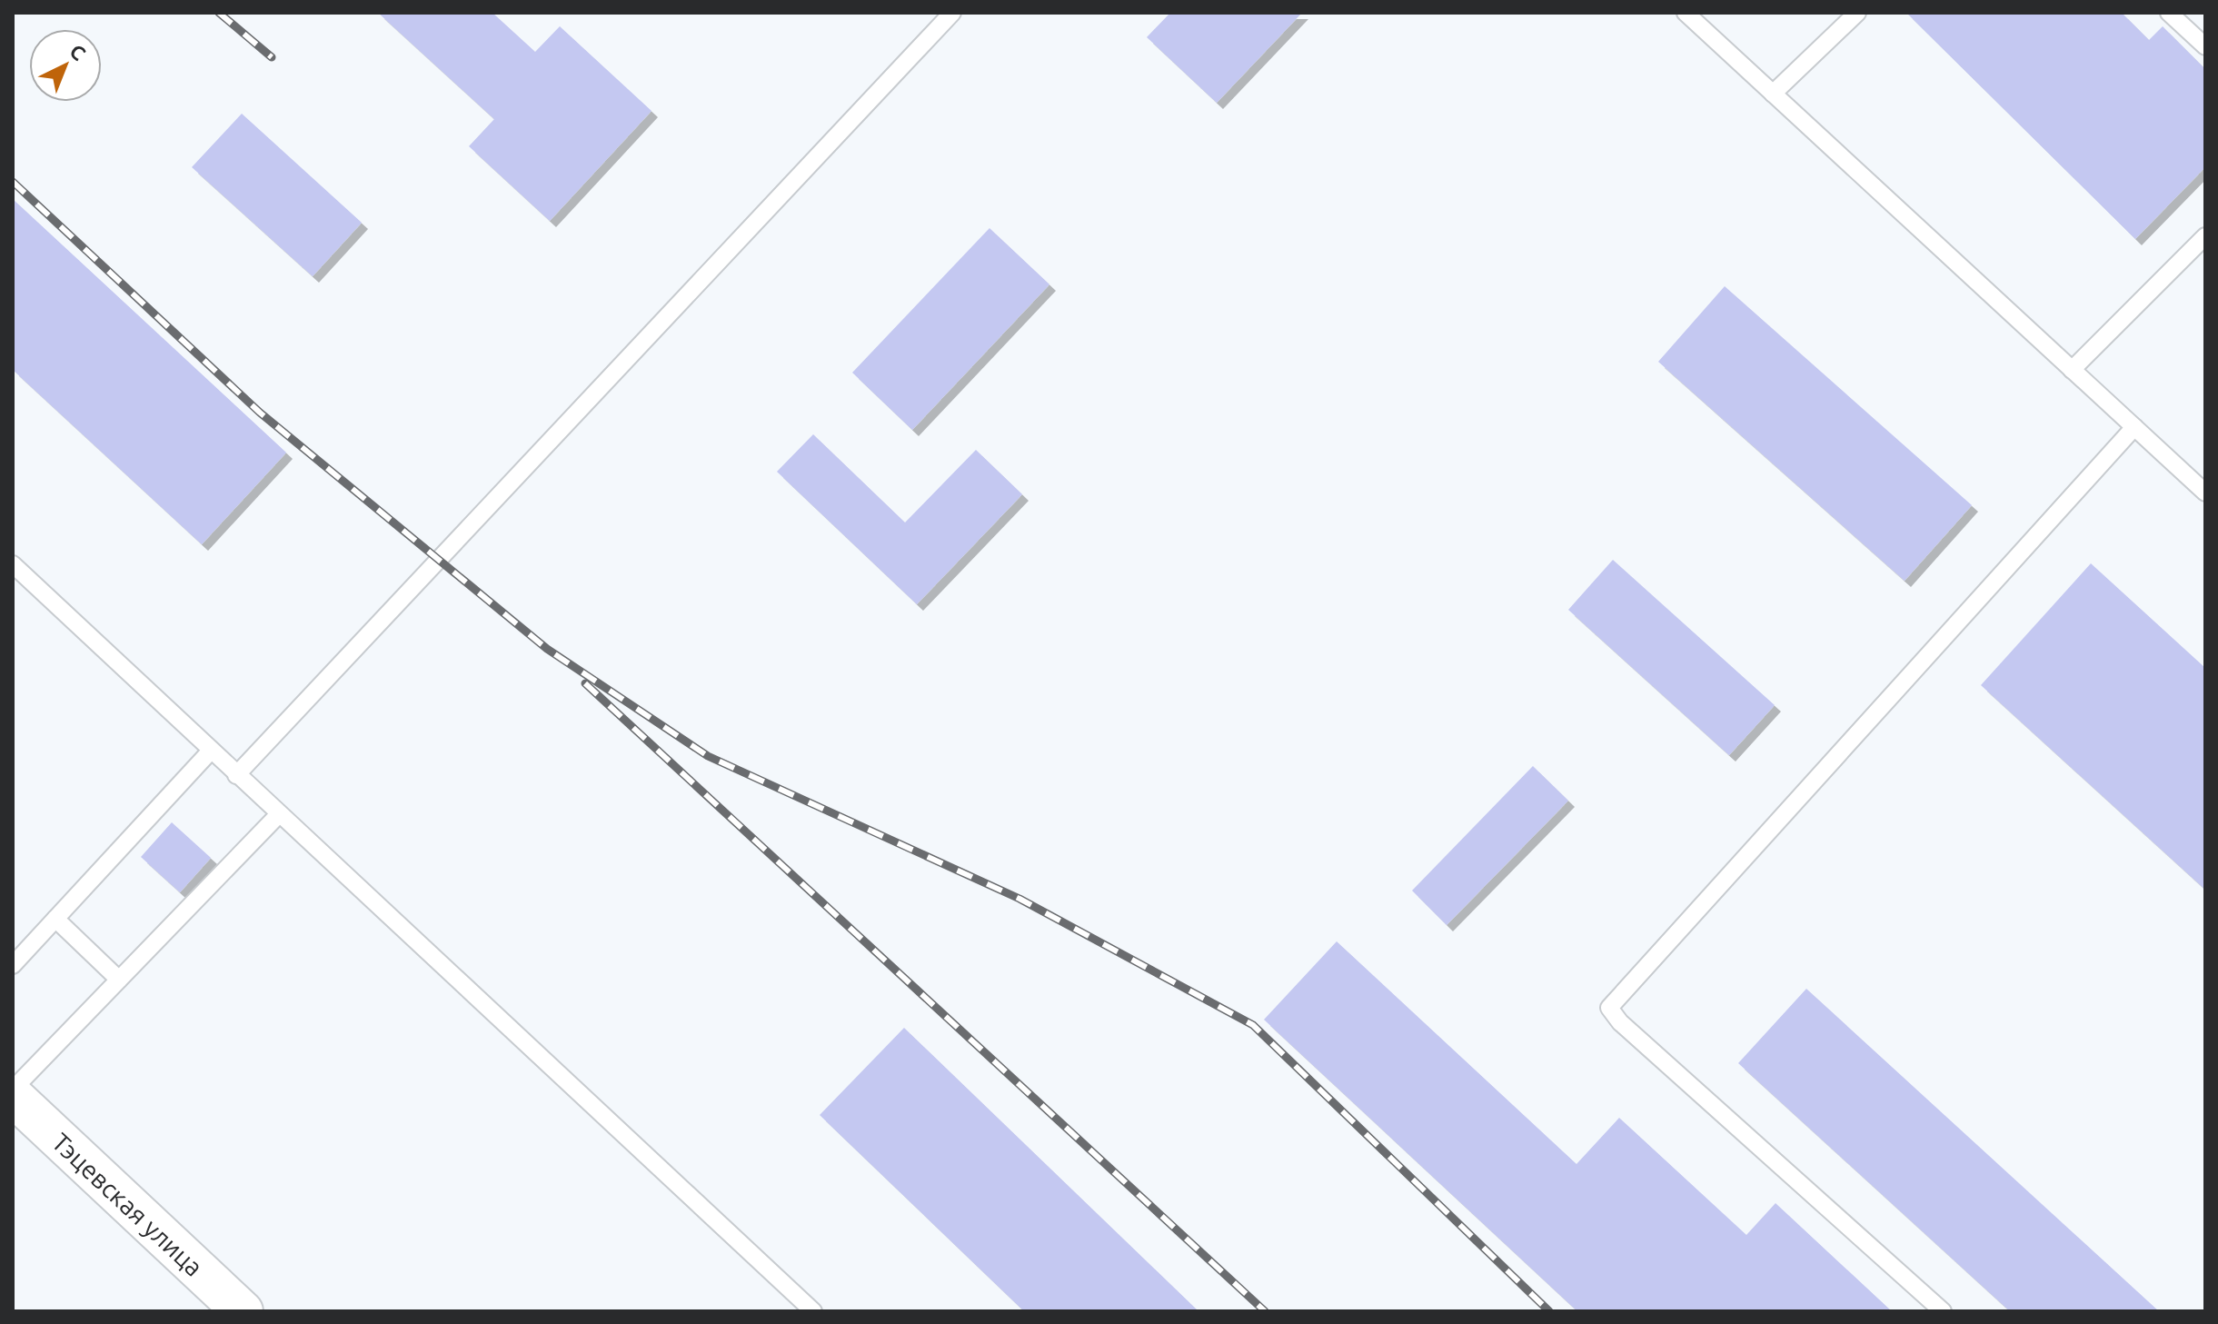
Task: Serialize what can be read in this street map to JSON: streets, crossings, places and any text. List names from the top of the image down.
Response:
{
  "streets": {
    "street": ["Тэцевская улица"]
  },
  "north": "top right"
}
